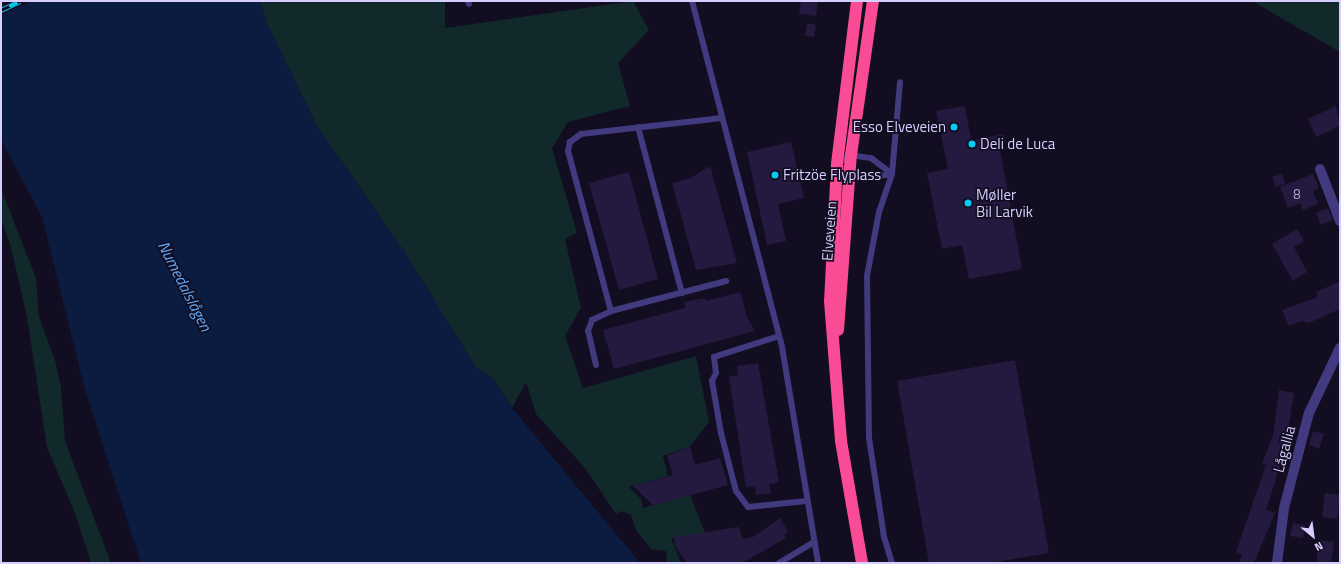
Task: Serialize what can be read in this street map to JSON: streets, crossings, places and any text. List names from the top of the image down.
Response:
{
  "streets": {
    "highway": ["Elveveien"],
    "street": ["Lågallia"]
  },
  "water": ["Numedalslågen"],
  "places": [
    "Esso Elveveien",
    "Deli de Luca",
    "Fritzöe Flyplass",
    "Møller Bil Larvik"
  ],
  "house_numbers": ["8"],
  "north": "bottom right"
}
